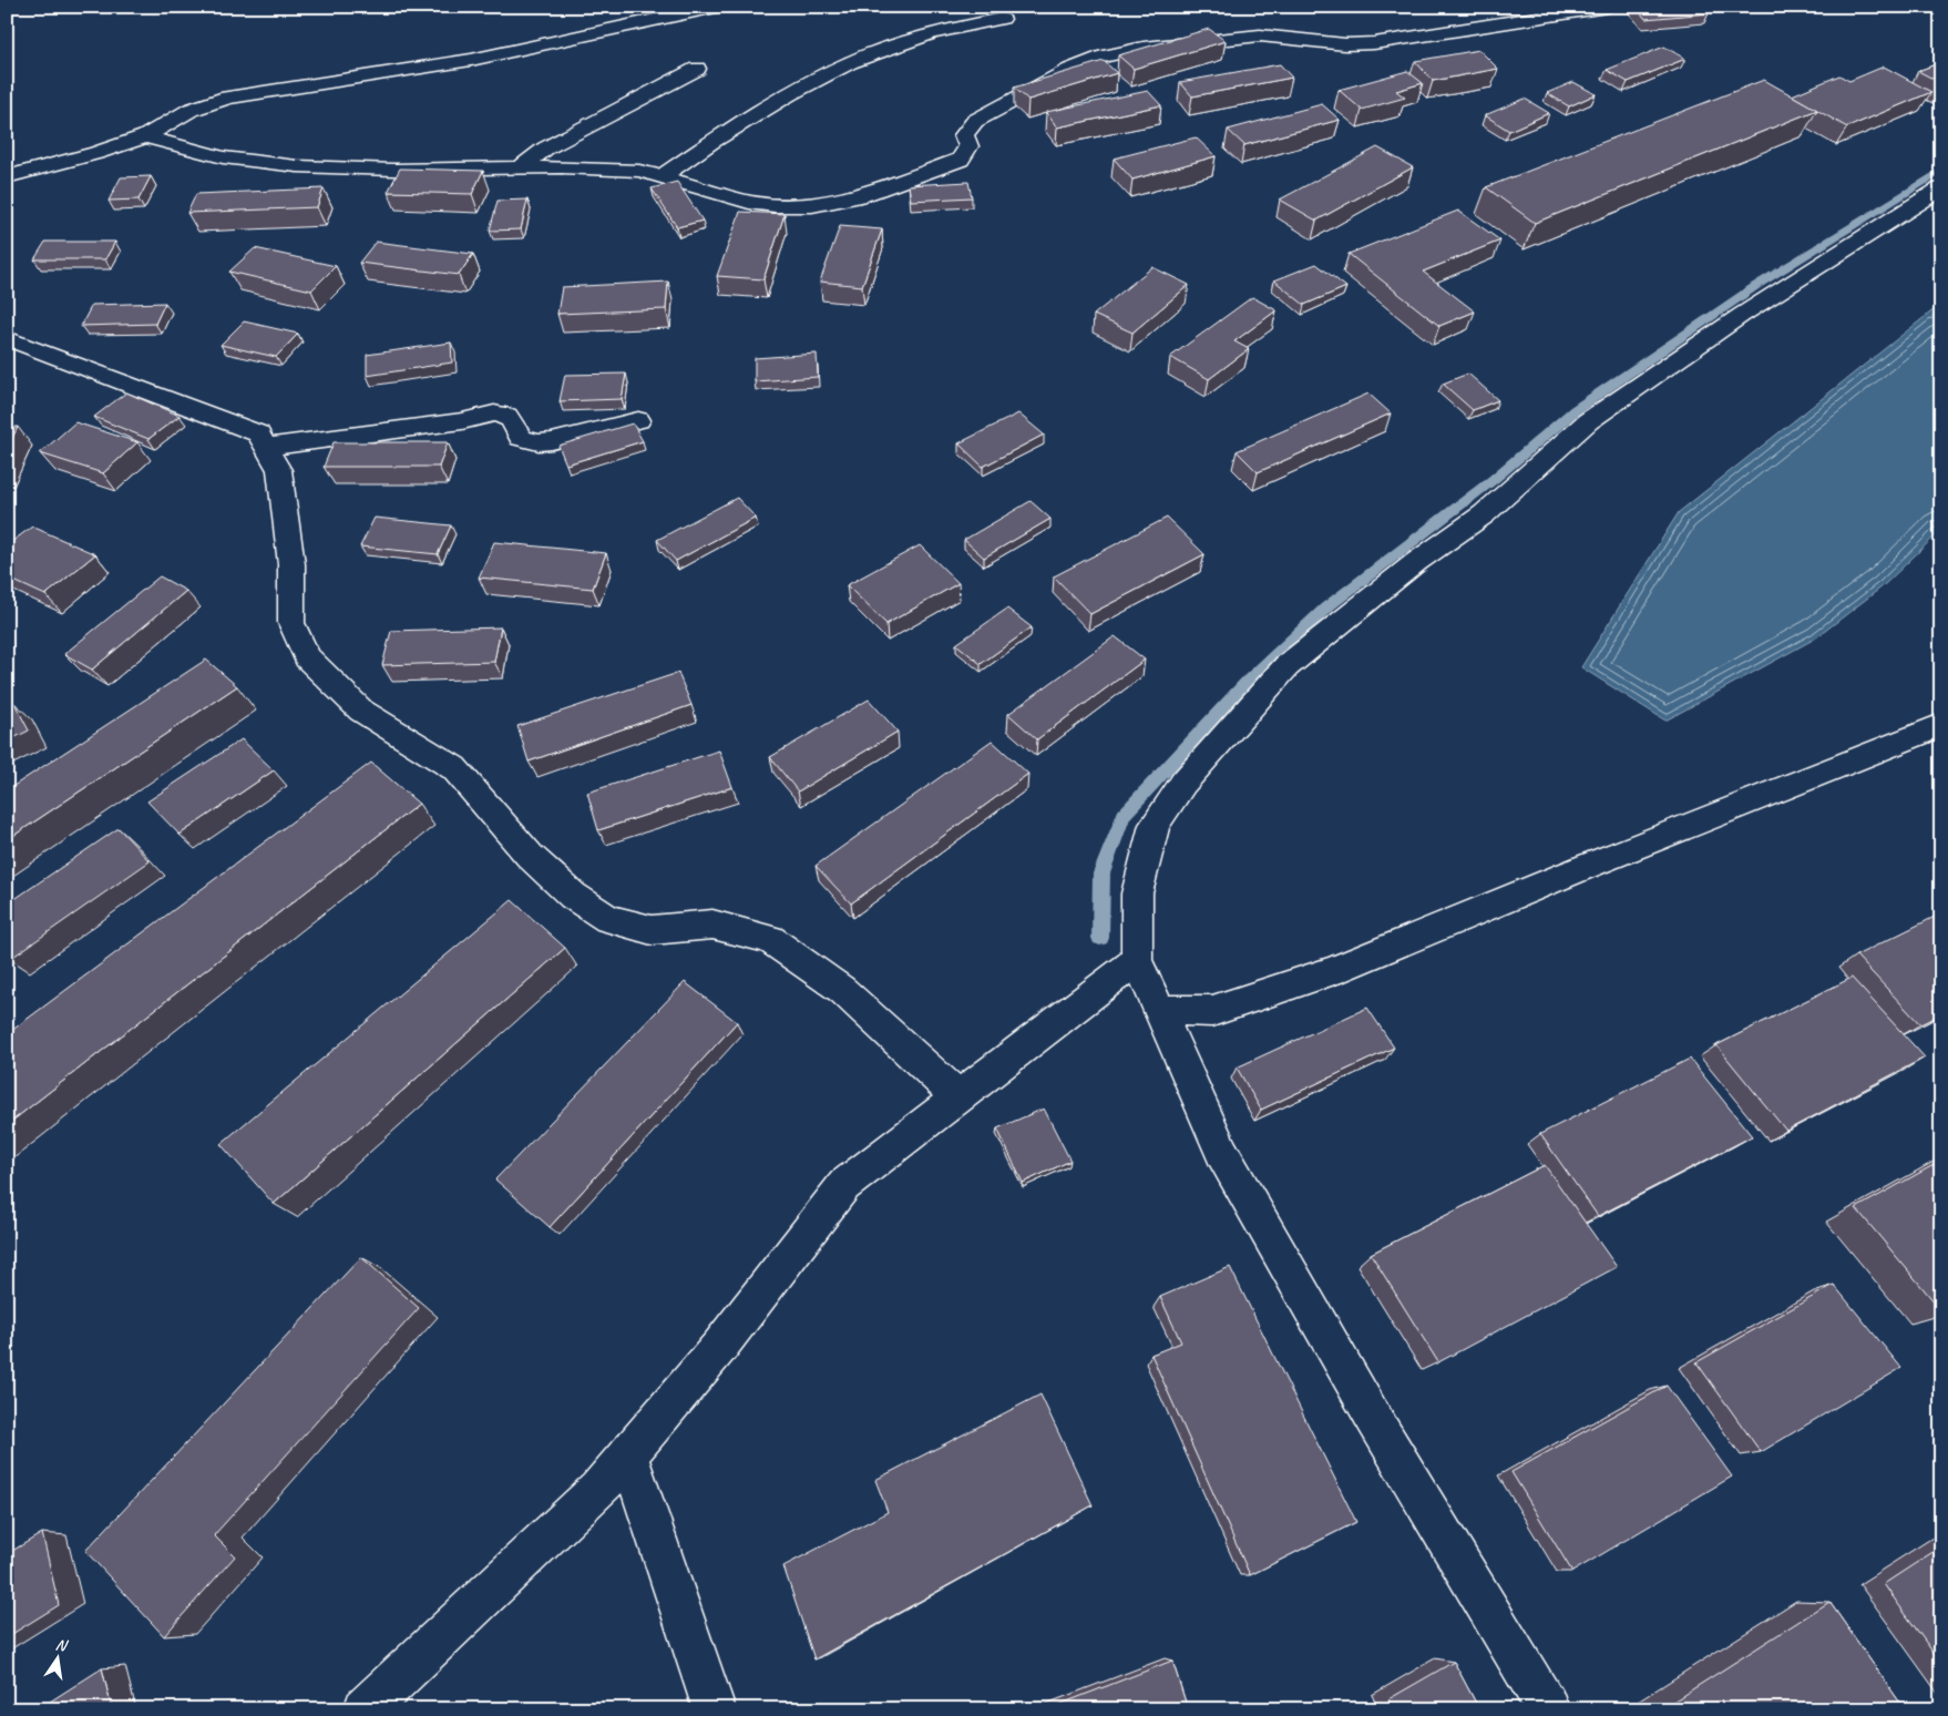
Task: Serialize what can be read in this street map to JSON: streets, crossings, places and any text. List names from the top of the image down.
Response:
{
  "north": "top"
}
